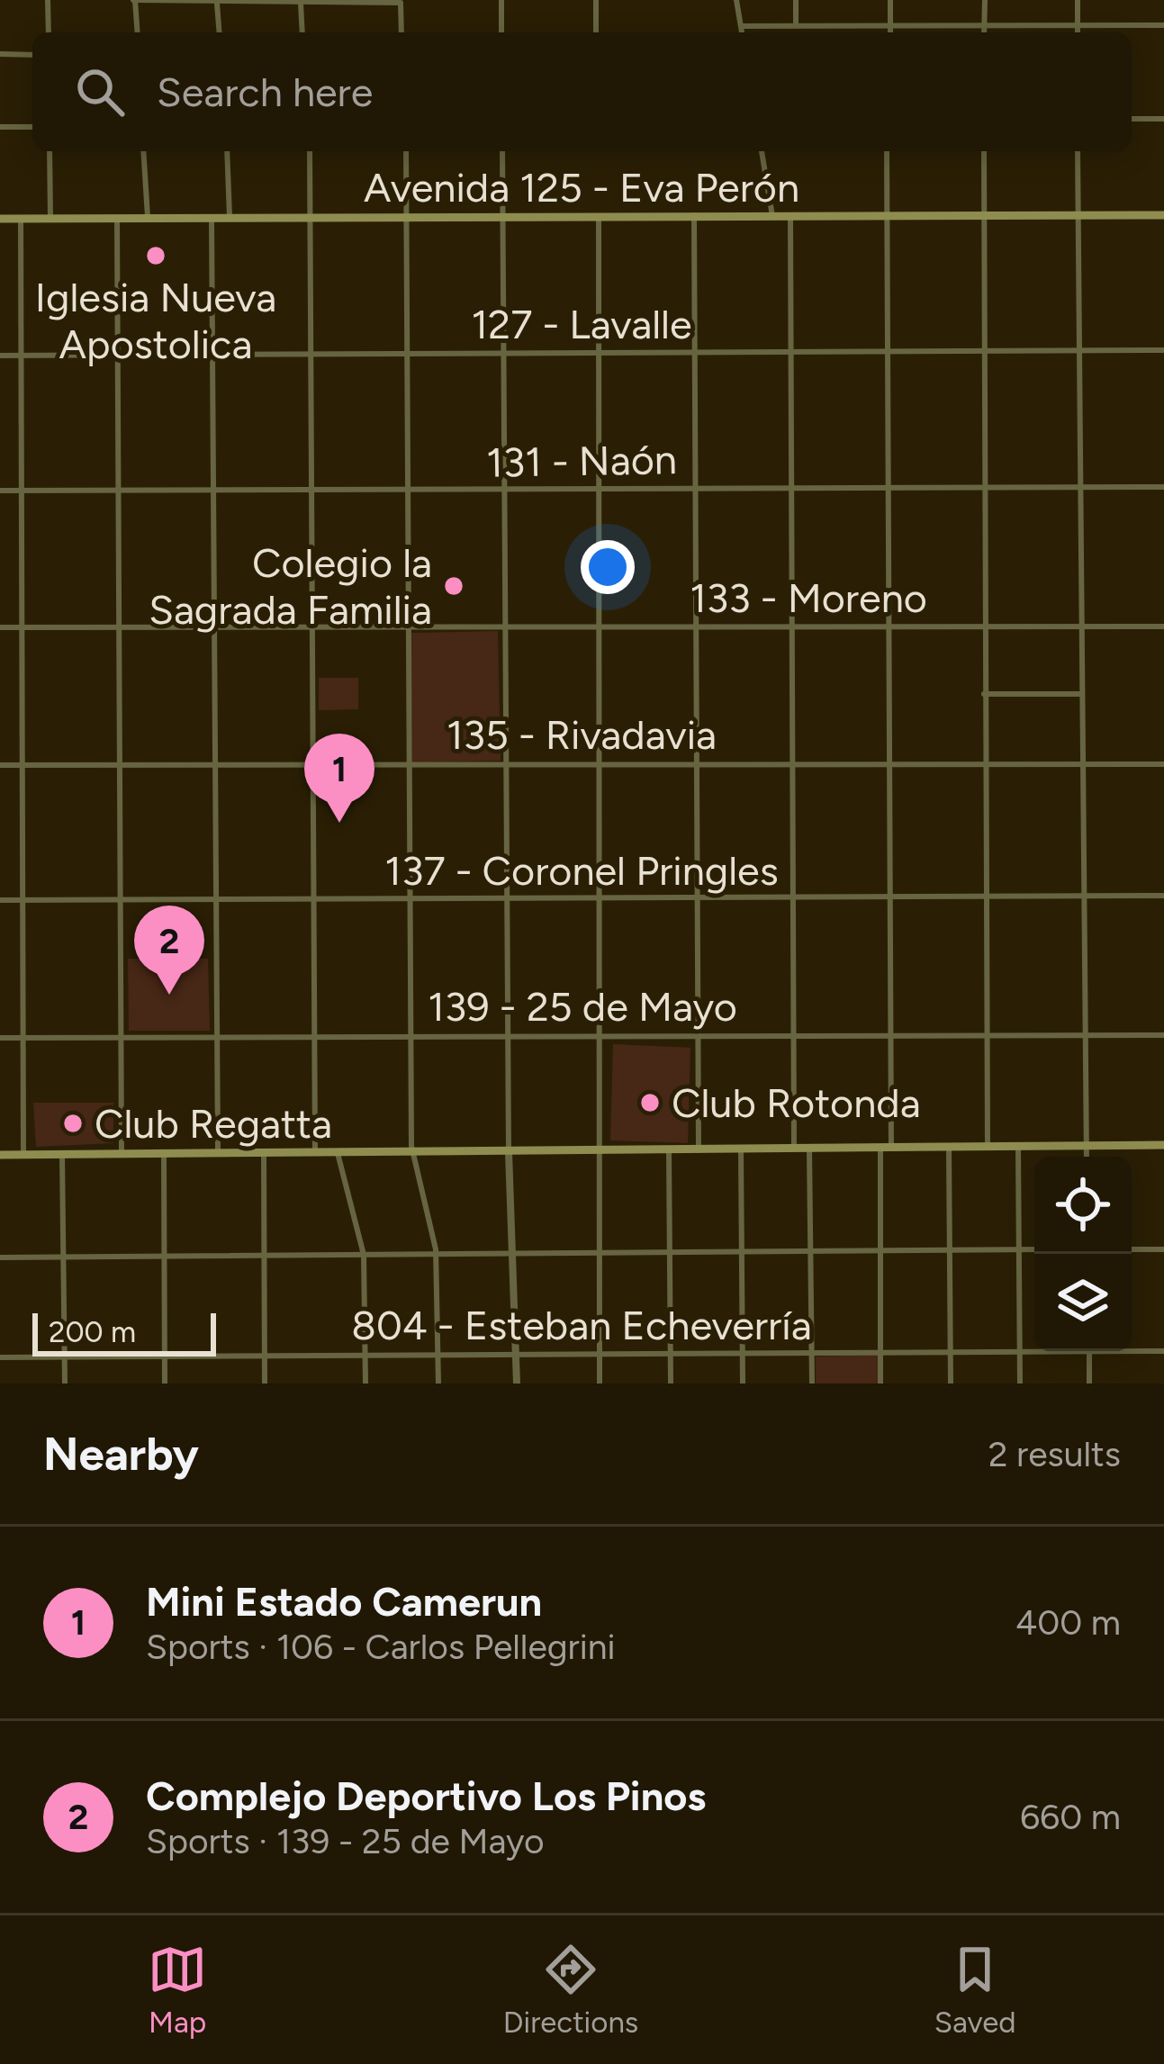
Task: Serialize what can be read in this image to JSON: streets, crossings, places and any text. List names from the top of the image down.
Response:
{
  "streets": {
    "main road": ["Avenida 125 - Eva Perón"],
    "street": [
      "127 - Lavalle",
      "131 - Naón",
      "133 - Moreno",
      "135 - Rivadavia",
      "137 - Coronel Pringles",
      "139 - 25 de Mayo",
      "804 - Esteban Echeverría"
    ]
  },
  "places": [
    "Iglesia Nueva Apostolica",
    "Colegio la Sagrada Familia",
    "Club Rotonda",
    "Club Regatta"
  ],
  "scale_bar": "200 m",
  "page": {
    "search": "Search here",
    "pins": ["1", "2"],
    "scale": "200 m",
    "heading": ["Nearby", "2 results"],
    "list": [
      {
        "mark": "1",
        "name": "Mini Estado Camerun",
        "note": "Sports · 106 - Carlos Pellegrini",
        "value": "400 m"
      },
      {
        "mark": "2",
        "name": "Complejo Deportivo Los Pinos",
        "note": "Sports · 139 - 25 de Mayo",
        "value": "660 m"
      }
    ],
    "nav": ["Map", "Directions", "Saved"]
  }
}
